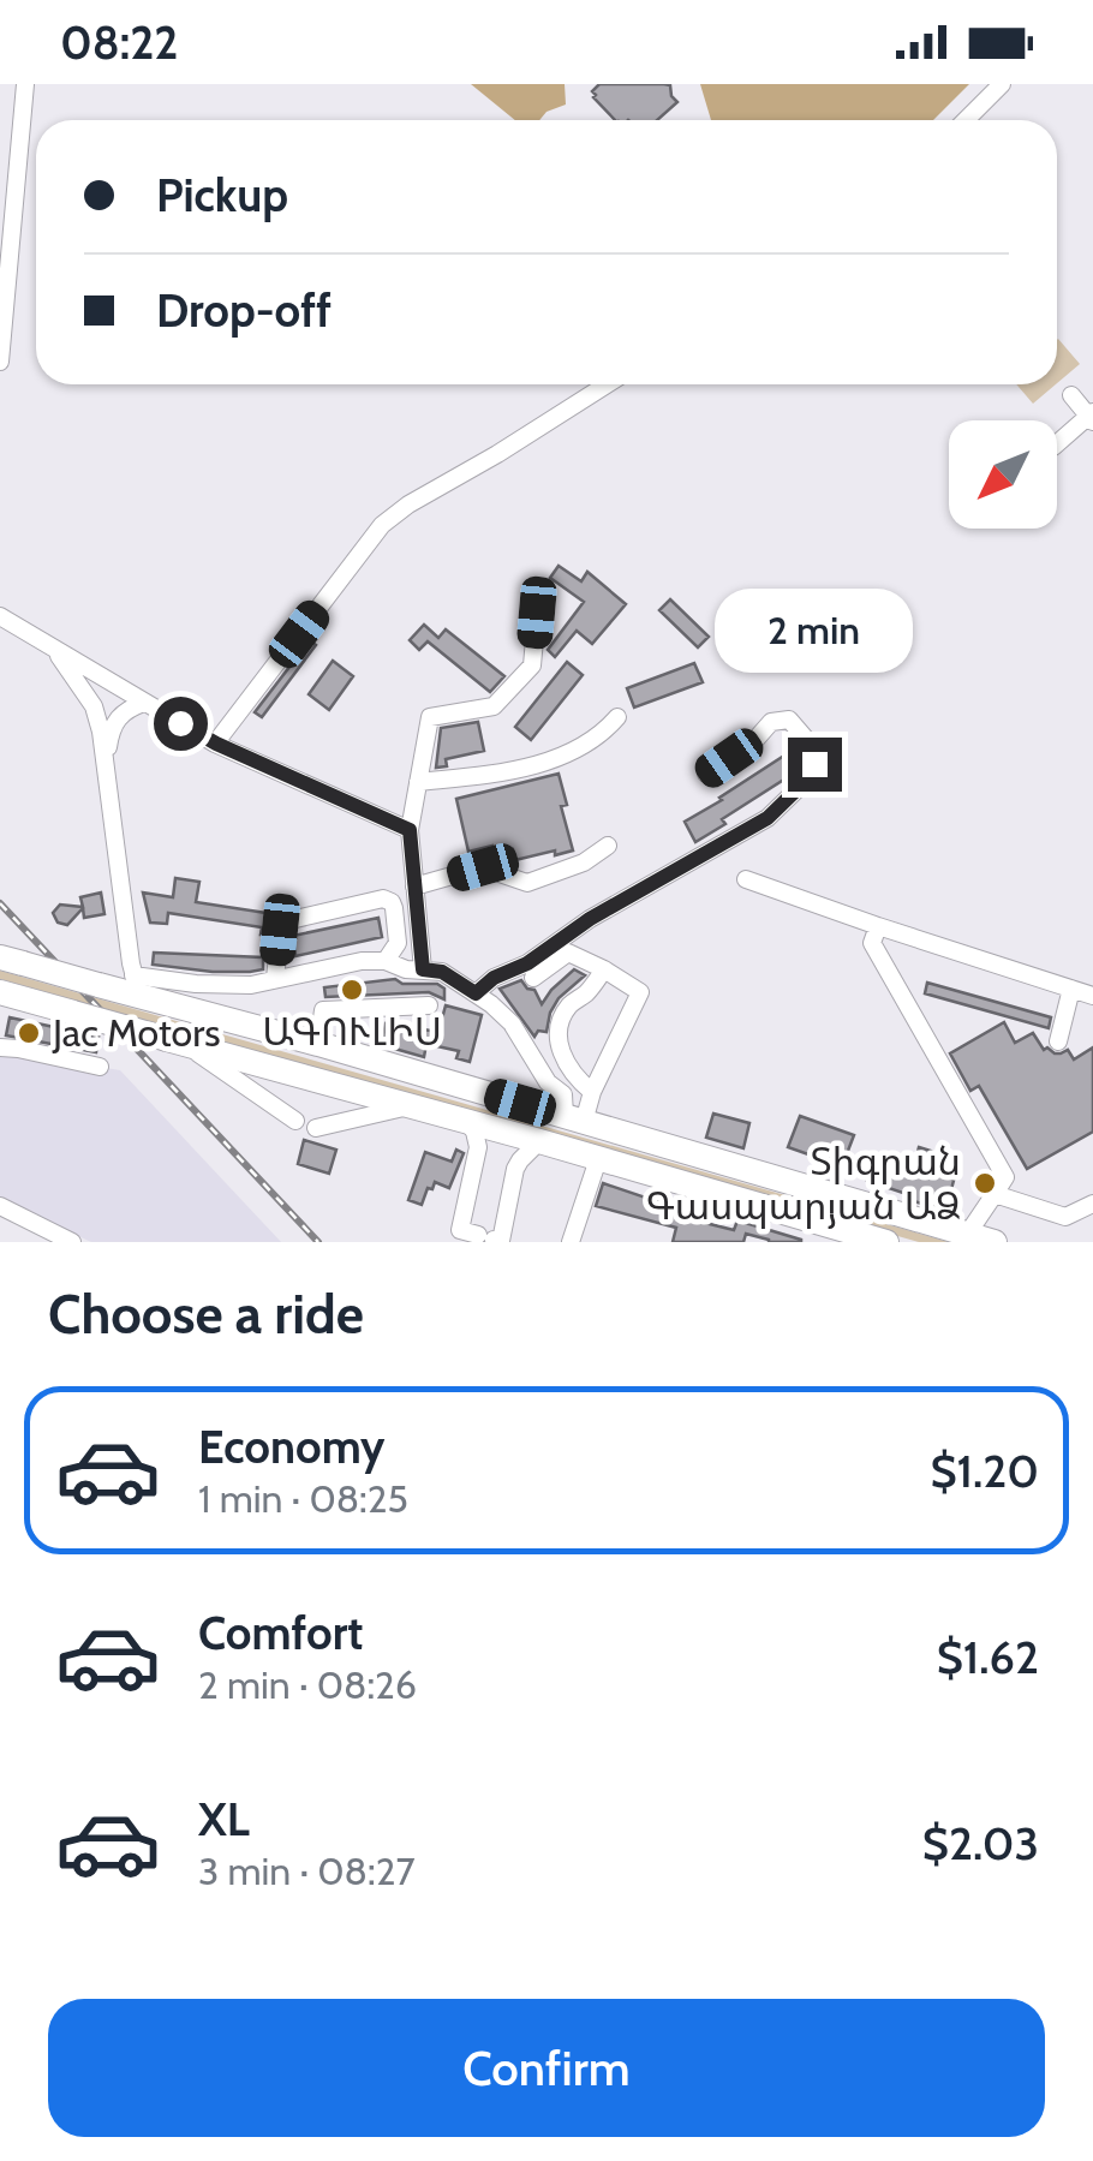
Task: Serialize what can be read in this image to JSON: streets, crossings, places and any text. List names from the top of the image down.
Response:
{
  "places": ["ԱԳՈՒԼԻՍ", "Jac Motors", "Տիգրան Գասպարյան ԱՁ"],
  "north": "bottom left",
  "page": {
    "status": "08:22",
    "banner": ["Pickup", "Drop-off"],
    "bubble": "2 min",
    "heading": "Choose a ride",
    "list": [
      {
        "name": "Economy",
        "note": "1 min · 08:25",
        "value": "$1.20"
      },
      {
        "name": "Comfort",
        "note": "2 min · 08:26",
        "value": "$1.62"
      },
      {
        "name": "XL",
        "note": "3 min · 08:27",
        "value": "$2.03"
      }
    ],
    "buttons": "Confirm"
  }
}
